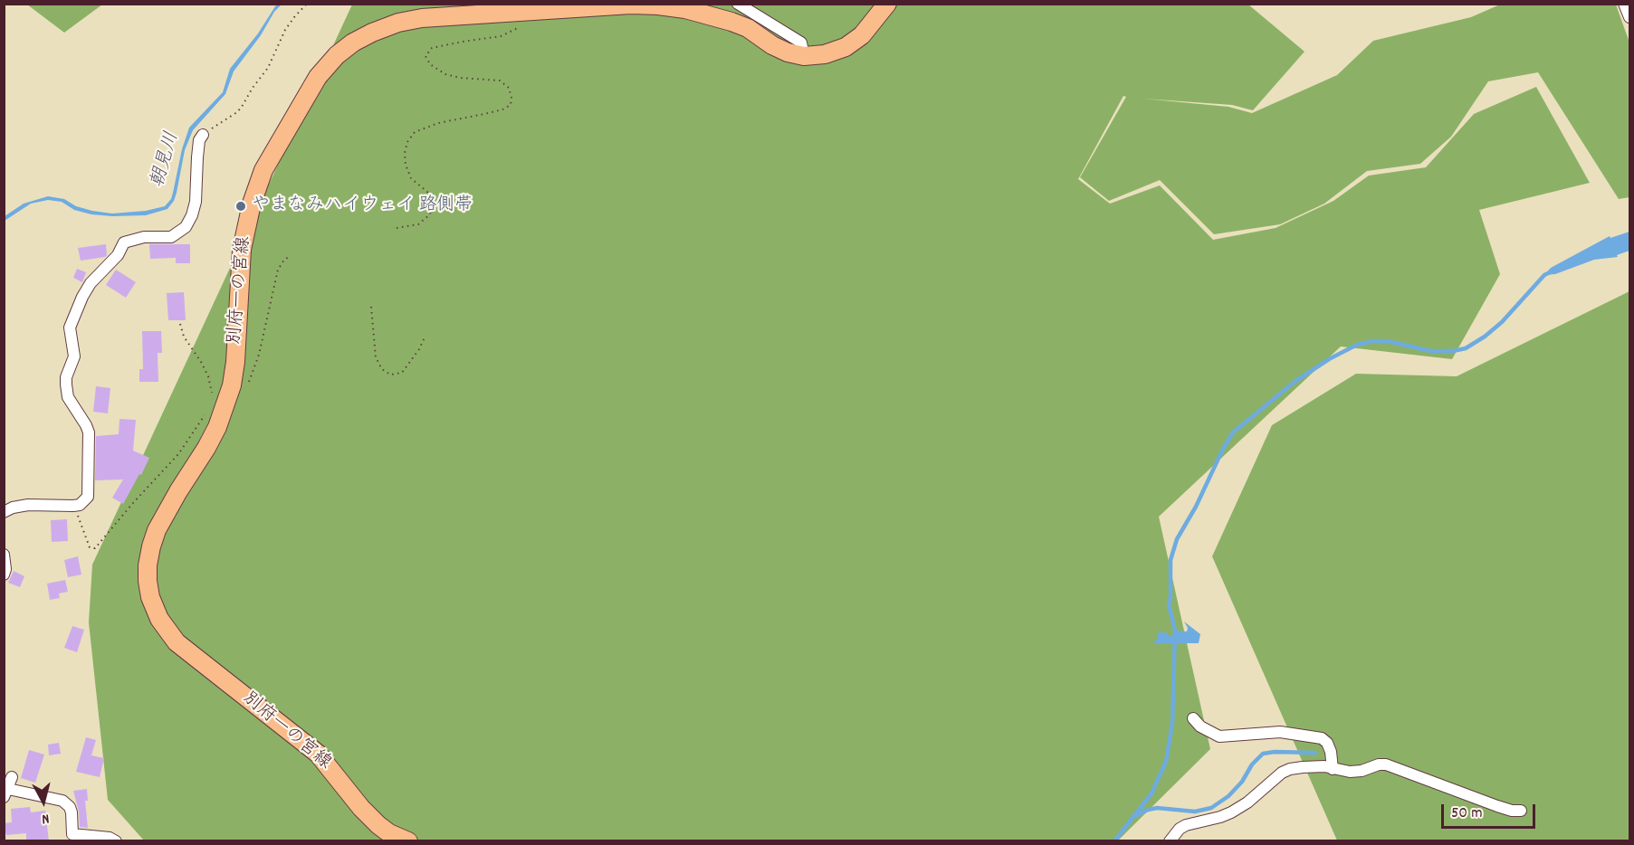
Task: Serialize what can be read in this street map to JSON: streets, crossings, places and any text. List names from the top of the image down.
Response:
{
  "streets": {
    "main road": ["別府一の宮線"]
  },
  "water": ["朝見川"],
  "places": ["やまなみハイウェイ 路側帯"],
  "scale_bar": "50 m",
  "north": "bottom"
}
